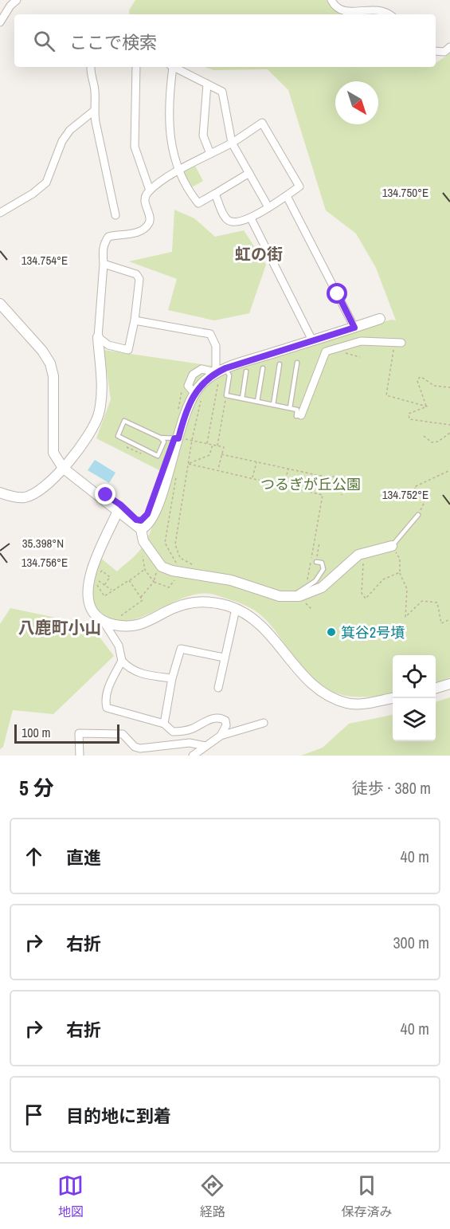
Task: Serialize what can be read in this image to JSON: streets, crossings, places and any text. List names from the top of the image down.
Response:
{
  "districts": ["虹の街", "八鹿町小山"],
  "parks": ["つるぎが丘公園"],
  "places": ["箕谷2号墳"],
  "scale_bar": "100 m",
  "north": "bottom right",
  "page": {
    "search": "ここで検索",
    "scale": "100 m",
    "heading": ["5 分", "徒歩 · 380 m"],
    "list": [
      ["直進", "40 m"],
      ["右折", "300 m"],
      ["右折", "40 m"],
      "目的地に到着"
    ],
    "nav": ["地図", "経路", "保存済み"]
  },
  "coordinates": [
    "134.750°E",
    "134.754°E",
    "134.752°E",
    "35.398°N",
    "134.756°E"
  ]
}
